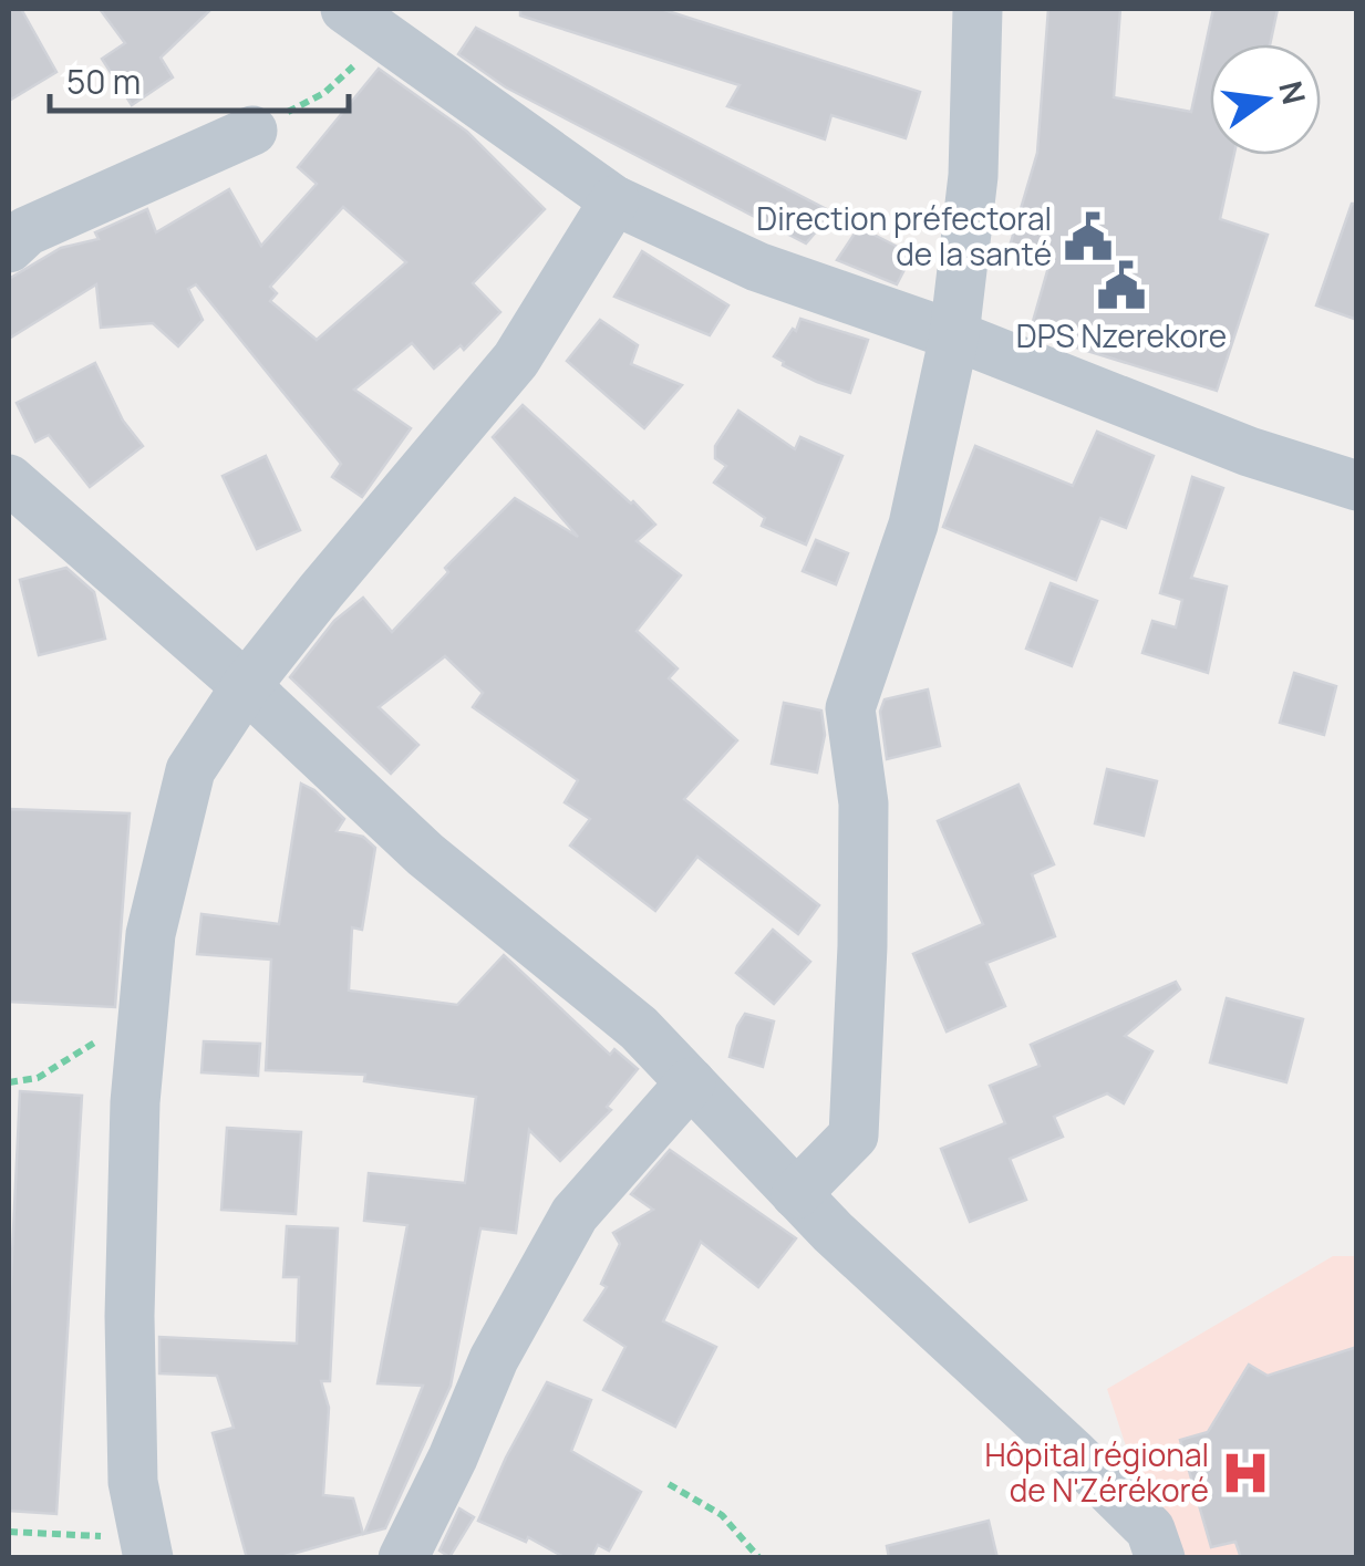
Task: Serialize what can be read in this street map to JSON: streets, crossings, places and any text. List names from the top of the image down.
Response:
{
  "places": {
    "public building": ["Direction préfectoral de la santé", "DPS Nzerekore"],
    "hospital": ["Hôpital régional de N'Zérékoré"]
  },
  "scale_bar": "50 m",
  "north": "right"
}
